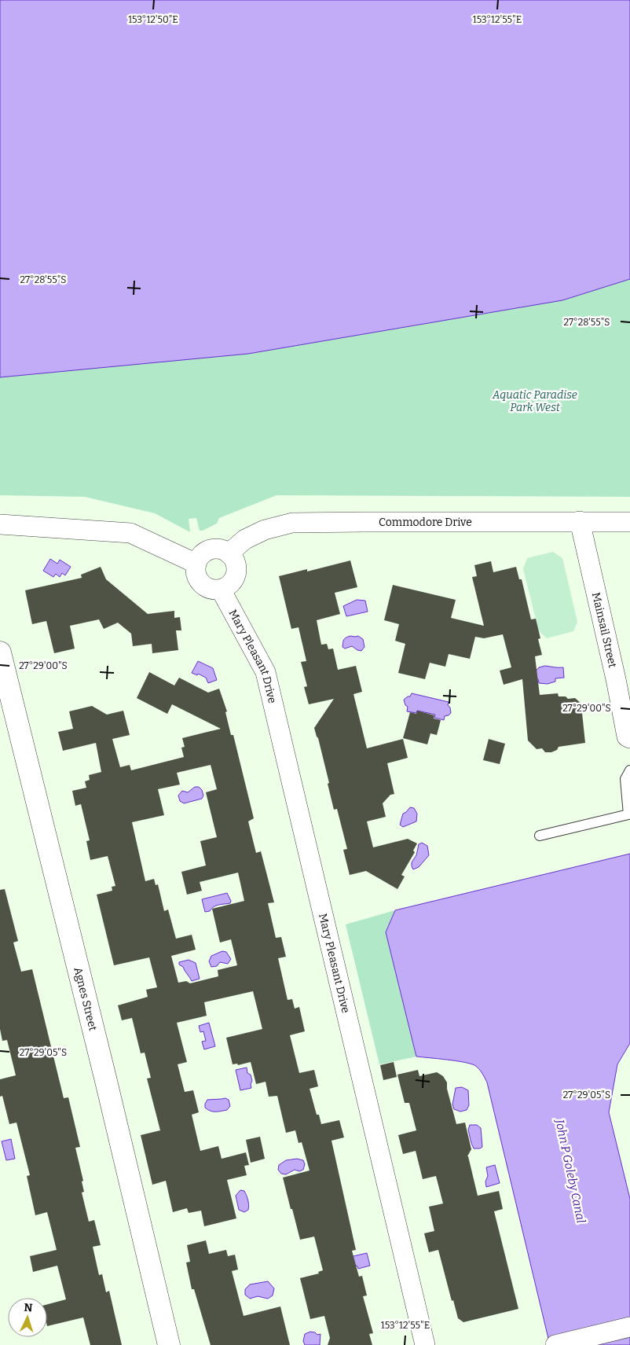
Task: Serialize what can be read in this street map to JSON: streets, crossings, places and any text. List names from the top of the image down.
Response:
{
  "streets": {
    "street": [
      "Commodore Drive",
      "Mainsail Street",
      "Mary Pleasant Drive",
      "Agnes Street"
    ]
  },
  "crossings": [
    ["Commodore Drive", "Mainsail Street"],
    ["Commodore Drive", "Mary Pleasant Drive"]
  ],
  "water": ["John P Goleby Canal"],
  "parks": ["Aquatic Paradise Park West"],
  "north": "top",
  "coordinates": [
    "153°12'50\"E",
    "153°12'55\"E",
    "27°28'55\"S",
    "27°29'00\"S",
    "27°29'05\"S"
  ]
}
